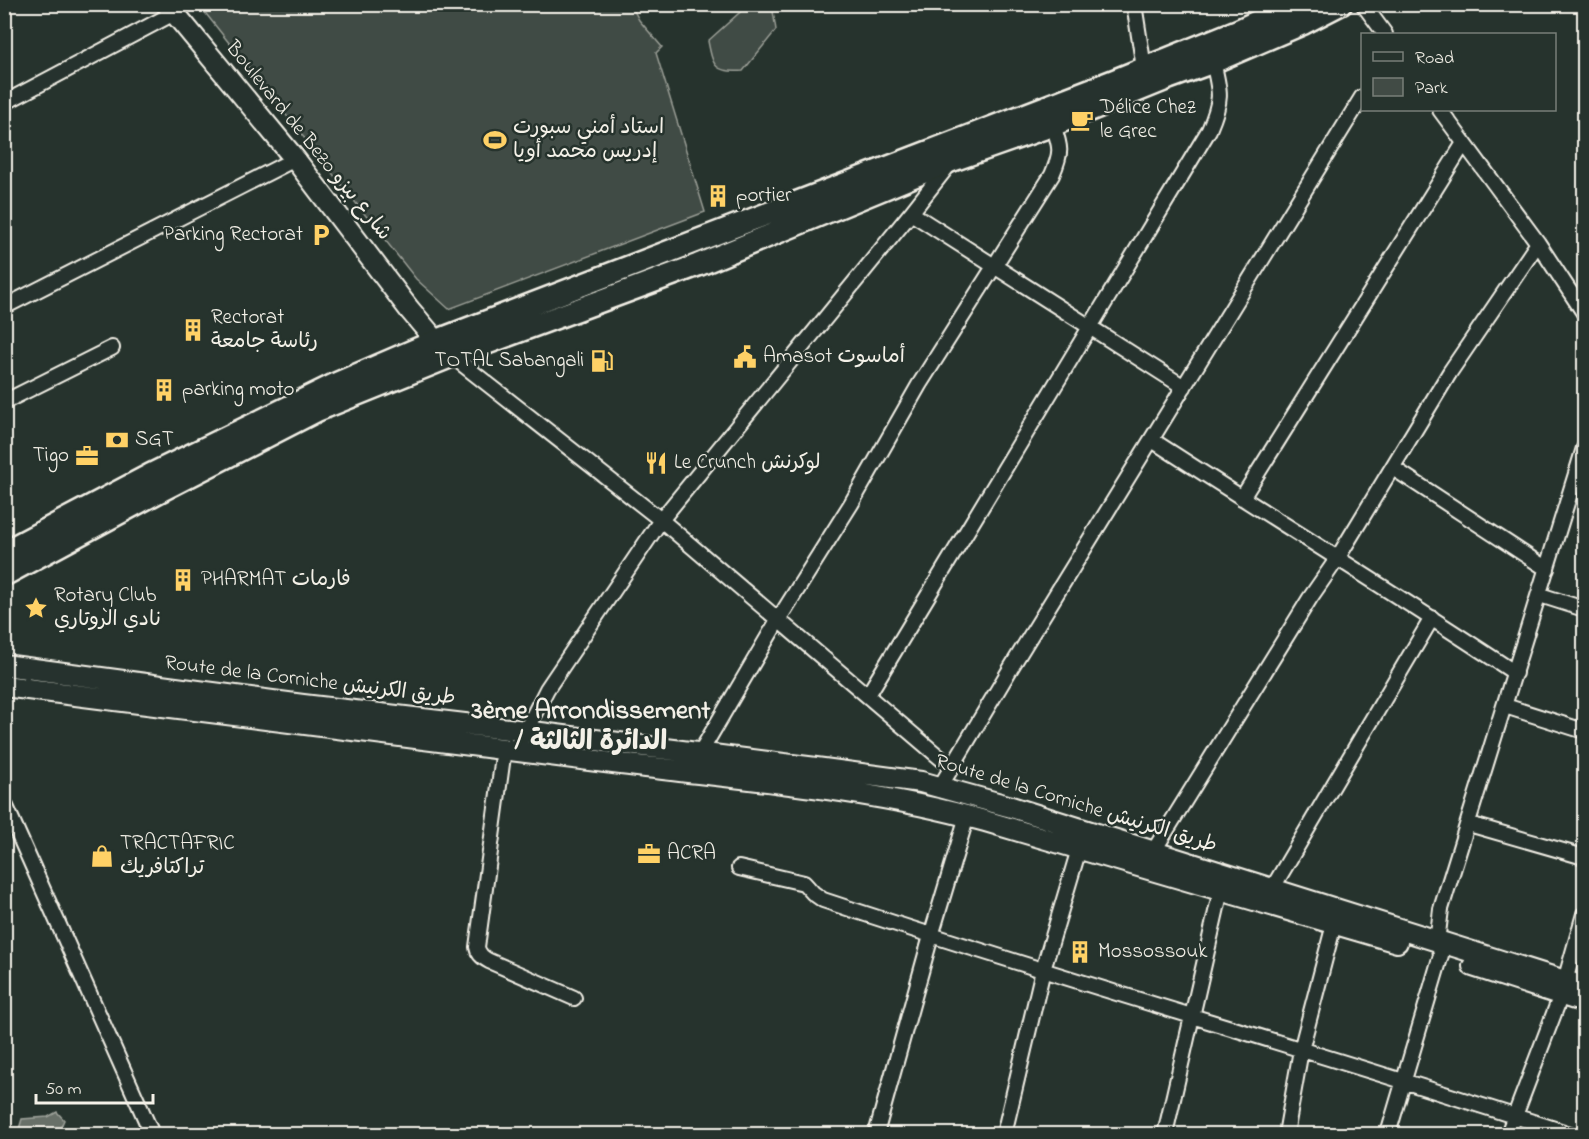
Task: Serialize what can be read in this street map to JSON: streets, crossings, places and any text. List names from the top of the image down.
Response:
{
  "streets": {
    "street": ["Boulevard de Bezo شارع بيزو", "Route de la Corniche طريق الكرنيش"]
  },
  "districts": ["3ème Arrondissement / الدائرة الثالثة"],
  "places": {
    "cafe": ["Délice Chez le Grec"],
    "sports": ["استاد أمني سبورت إدريس محمد أويا"],
    "building": [
      "portier",
      "Rectorat رئاسة جامعة",
      "parking moto",
      "PHARMAT فارمات",
      "Mossossouk"
    ],
    "parking": ["Parking Rectorat"],
    "public building": ["Amasot أماسوت"],
    "fuel station": ["TOTAL Sabangali"],
    "bank": ["SGT"],
    "office": ["Tigo", "ACRA"],
    "restaurant": ["Le Crunch لوكرنش"],
    "place": ["Rotary Club نادي الروتاري"],
    "shop": ["TRACTAFRIC تراكتافريك"]
  },
  "legend": ["Road", "Park"],
  "scale_bar": "50 m"
}
